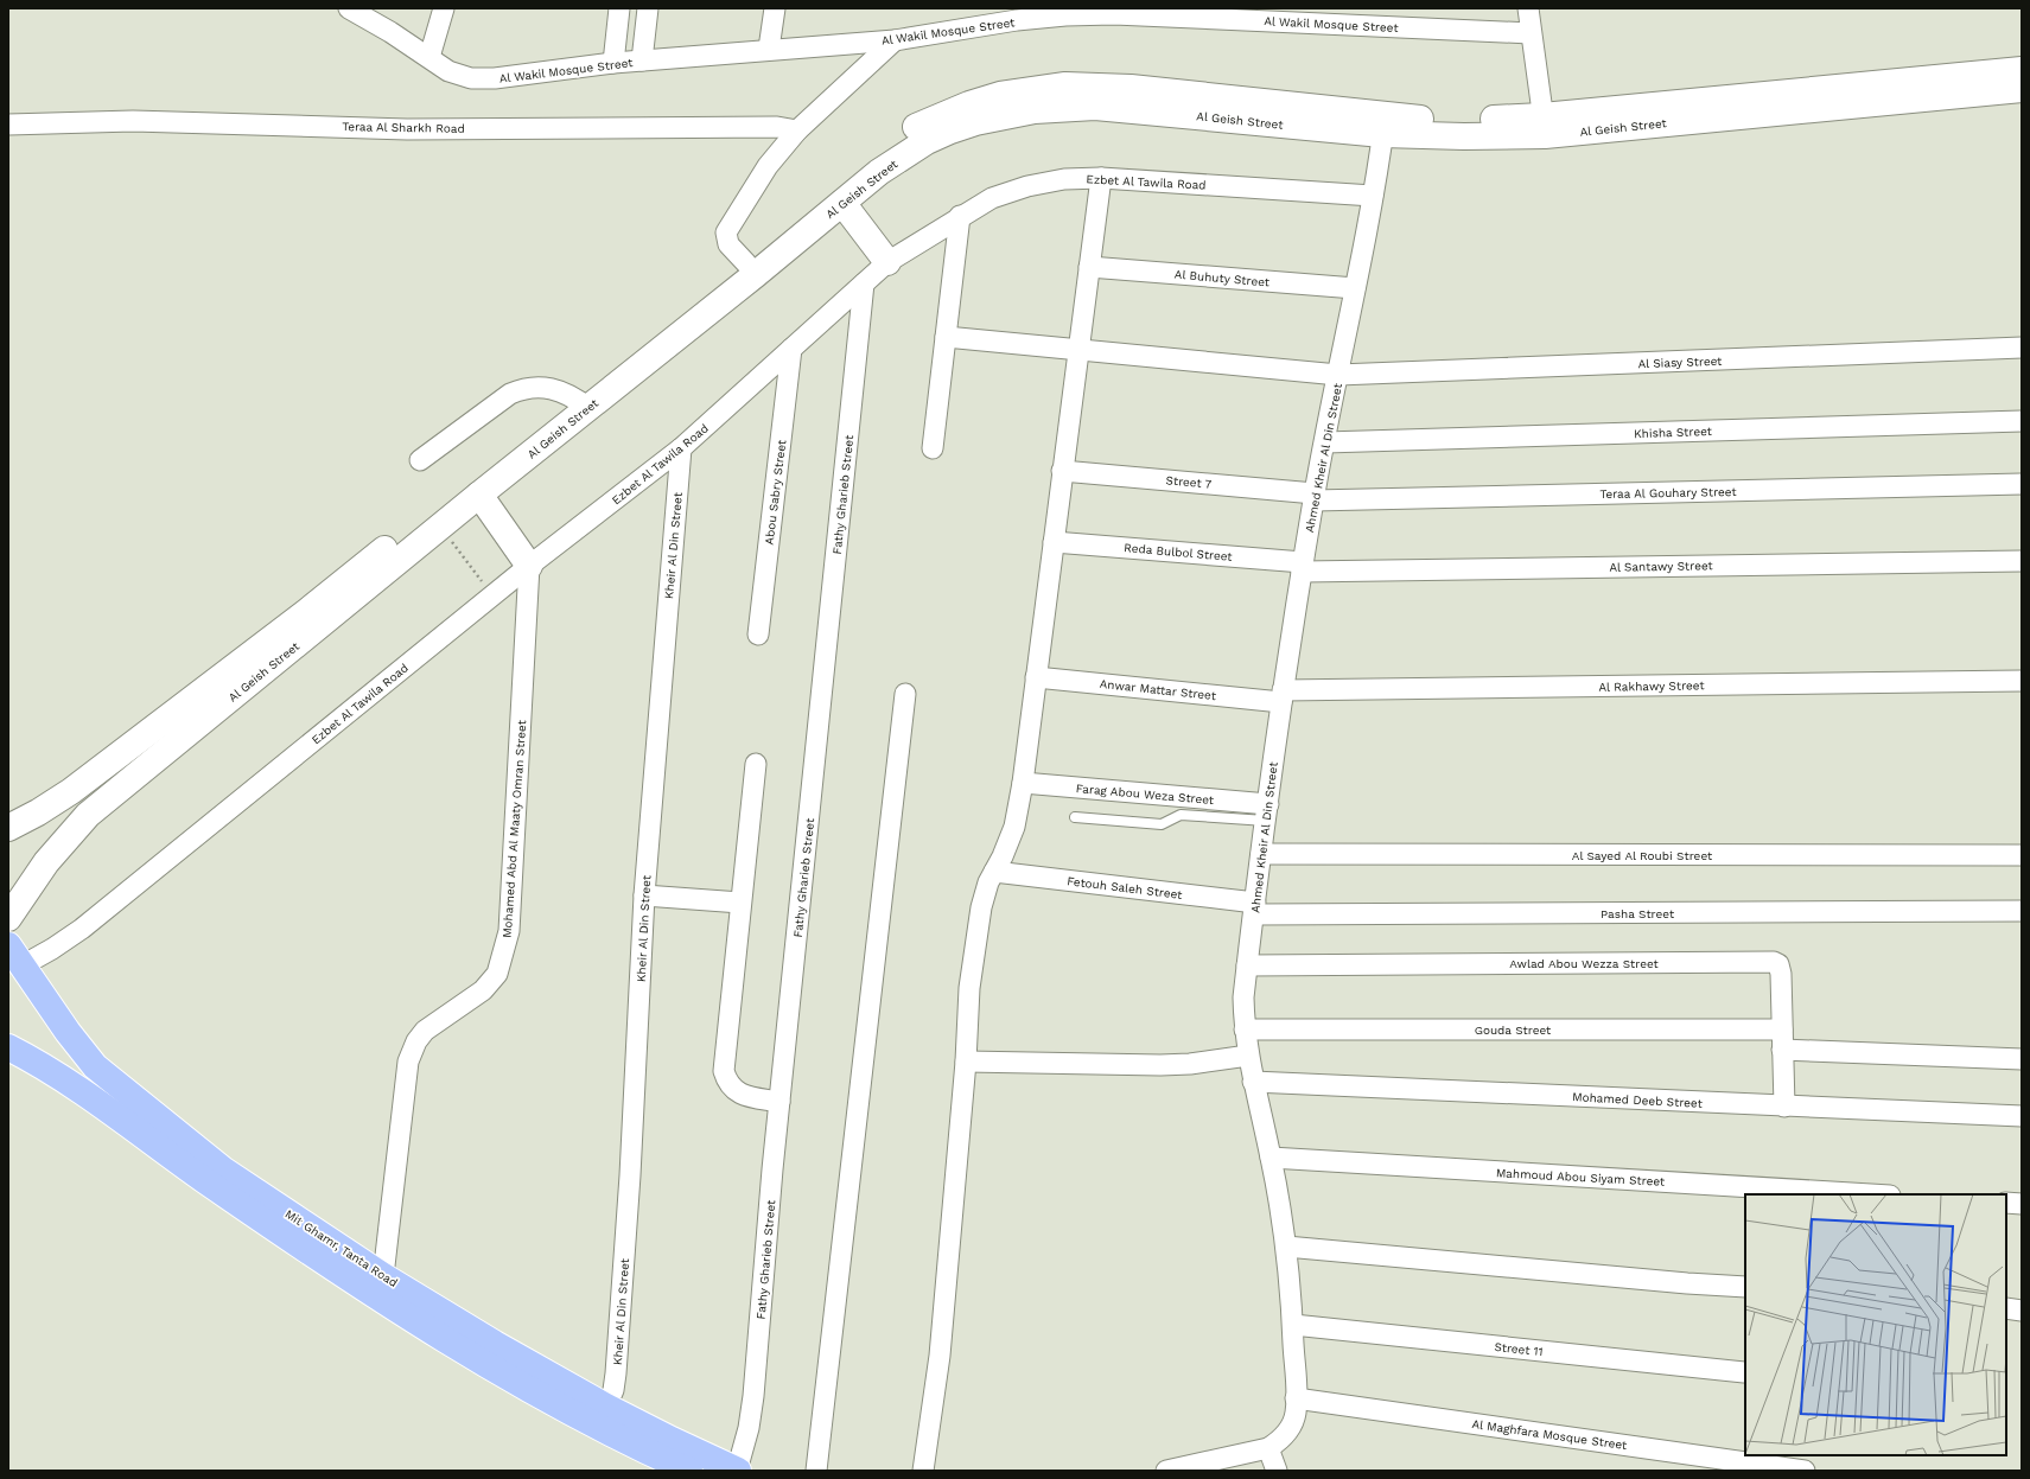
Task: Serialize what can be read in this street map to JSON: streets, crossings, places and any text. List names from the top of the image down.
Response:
{
  "streets": {
    "main road": ["Al Geish Street", "Mit Ghamr, Tanta Road"],
    "street": [
      "Al Wakil Mosque Street",
      "Teraa Al Sharkh Road",
      "Ezbet Al Tawila Road",
      "Al Buhuty Street",
      "Al Siasy Street",
      "Khisha Street",
      "Ahmed Kheir Al Din Street",
      "Street 7",
      "Abou Sabry Street",
      "Teraa Al Gouhary Street",
      "Fathy Gharieb Street",
      "Kheir Al Din Street",
      "Reda Bulbol Street",
      "Al Santawy Street",
      "Al Rakhawy Street",
      "Anwar Mattar Street",
      "Farag Abou Weza Street",
      "Mohamed Abd Al Maaty Omran Street",
      "Al Sayed Al Roubi Street",
      "Fetouh Saleh Street",
      "Pasha Street",
      "Awlad Abou Wezza Street",
      "Gouda Street",
      "Mohamed Deeb Street",
      "Mahmoud Abou Siyam Street",
      "Street 11",
      "Al Maghfara Mosque Street"
    ]
  },
  "crossings": [
    ["Al Geish Street", "Ahmed Kheir Al Din Street"],
    ["Ezbet Al Tawila Road", "Ahmed Kheir Al Din Street"],
    ["Ezbet Al Tawila Road", "Abou Sabry Street"],
    ["Ezbet Al Tawila Road", "Fathy Gharieb Street"],
    ["Ezbet Al Tawila Road", "Kheir Al Din Street"],
    ["Ezbet Al Tawila Road", "Mohamed Abd Al Maaty Omran Street"],
    ["Ezbet Al Tawila Road", "Mit Ghamr, Tanta Road"],
    ["Al Buhuty Street", "Ahmed Kheir Al Din Street"],
    ["Al Siasy Street", "Ahmed Kheir Al Din Street"],
    ["Khisha Street", "Ahmed Kheir Al Din Street"],
    ["Ahmed Kheir Al Din Street", "Street 7"],
    ["Ahmed Kheir Al Din Street", "Teraa Al Gouhary Street"],
    ["Ahmed Kheir Al Din Street", "Reda Bulbol Street"],
    ["Ahmed Kheir Al Din Street", "Al Santawy Street"],
    ["Ahmed Kheir Al Din Street", "Al Rakhawy Street"],
    ["Ahmed Kheir Al Din Street", "Anwar Mattar Street"],
    ["Ahmed Kheir Al Din Street", "Farag Abou Weza Street"],
    ["Ahmed Kheir Al Din Street", "Al Sayed Al Roubi Street"],
    ["Ahmed Kheir Al Din Street", "Fetouh Saleh Street"],
    ["Ahmed Kheir Al Din Street", "Pasha Street"],
    ["Ahmed Kheir Al Din Street", "Awlad Abou Wezza Street"],
    ["Ahmed Kheir Al Din Street", "Gouda Street"],
    ["Ahmed Kheir Al Din Street", "Mohamed Deeb Street"],
    ["Ahmed Kheir Al Din Street", "Mahmoud Abou Siyam Street"],
    ["Ahmed Kheir Al Din Street", "Street 11"],
    ["Ahmed Kheir Al Din Street", "Al Maghfara Mosque Street"],
    ["Street 7", "Teraa Al Gouhary Street"],
    ["Fathy Gharieb Street", "Mit Ghamr, Tanta Road"],
    ["Kheir Al Din Street", "Mit Ghamr, Tanta Road"],
    ["Reda Bulbol Street", "Al Santawy Street"],
    ["Al Rakhawy Street", "Anwar Mattar Street"],
    ["Mohamed Abd Al Maaty Omran Street", "Mit Ghamr, Tanta Road"],
    ["Fetouh Saleh Street", "Pasha Street"],
    ["Awlad Abou Wezza Street", "Gouda Street"],
    ["Awlad Abou Wezza Street", "Mohamed Deeb Street"]
  ]
}
